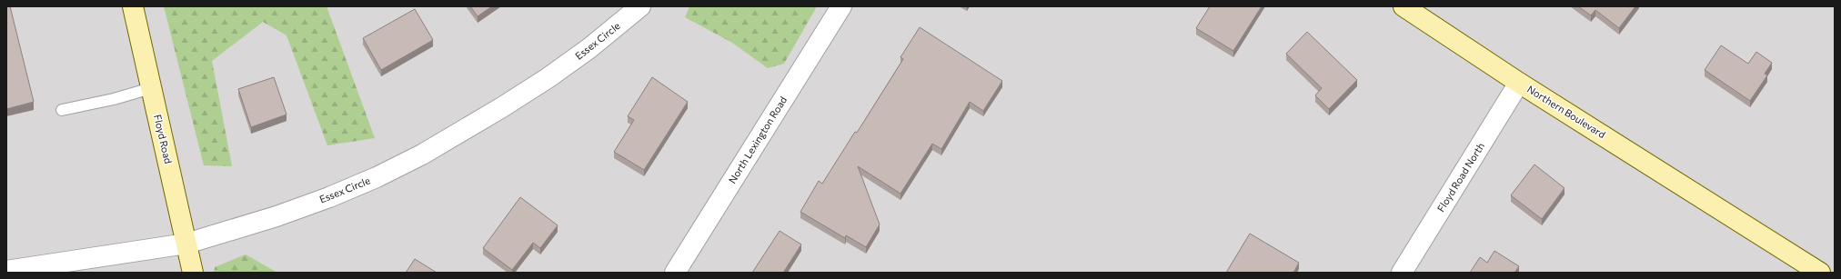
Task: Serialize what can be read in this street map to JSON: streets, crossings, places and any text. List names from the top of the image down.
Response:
{
  "streets": {
    "street": [
      "Essex Circle",
      "Northern Boulevard",
      "Floyd Road",
      "North Lexington Road",
      "Floyd Road North"
    ]
  },
  "crossings": [
    ["Essex Circle", "Floyd Road"],
    ["Northern Boulevard", "Floyd Road North"]
  ]
}
